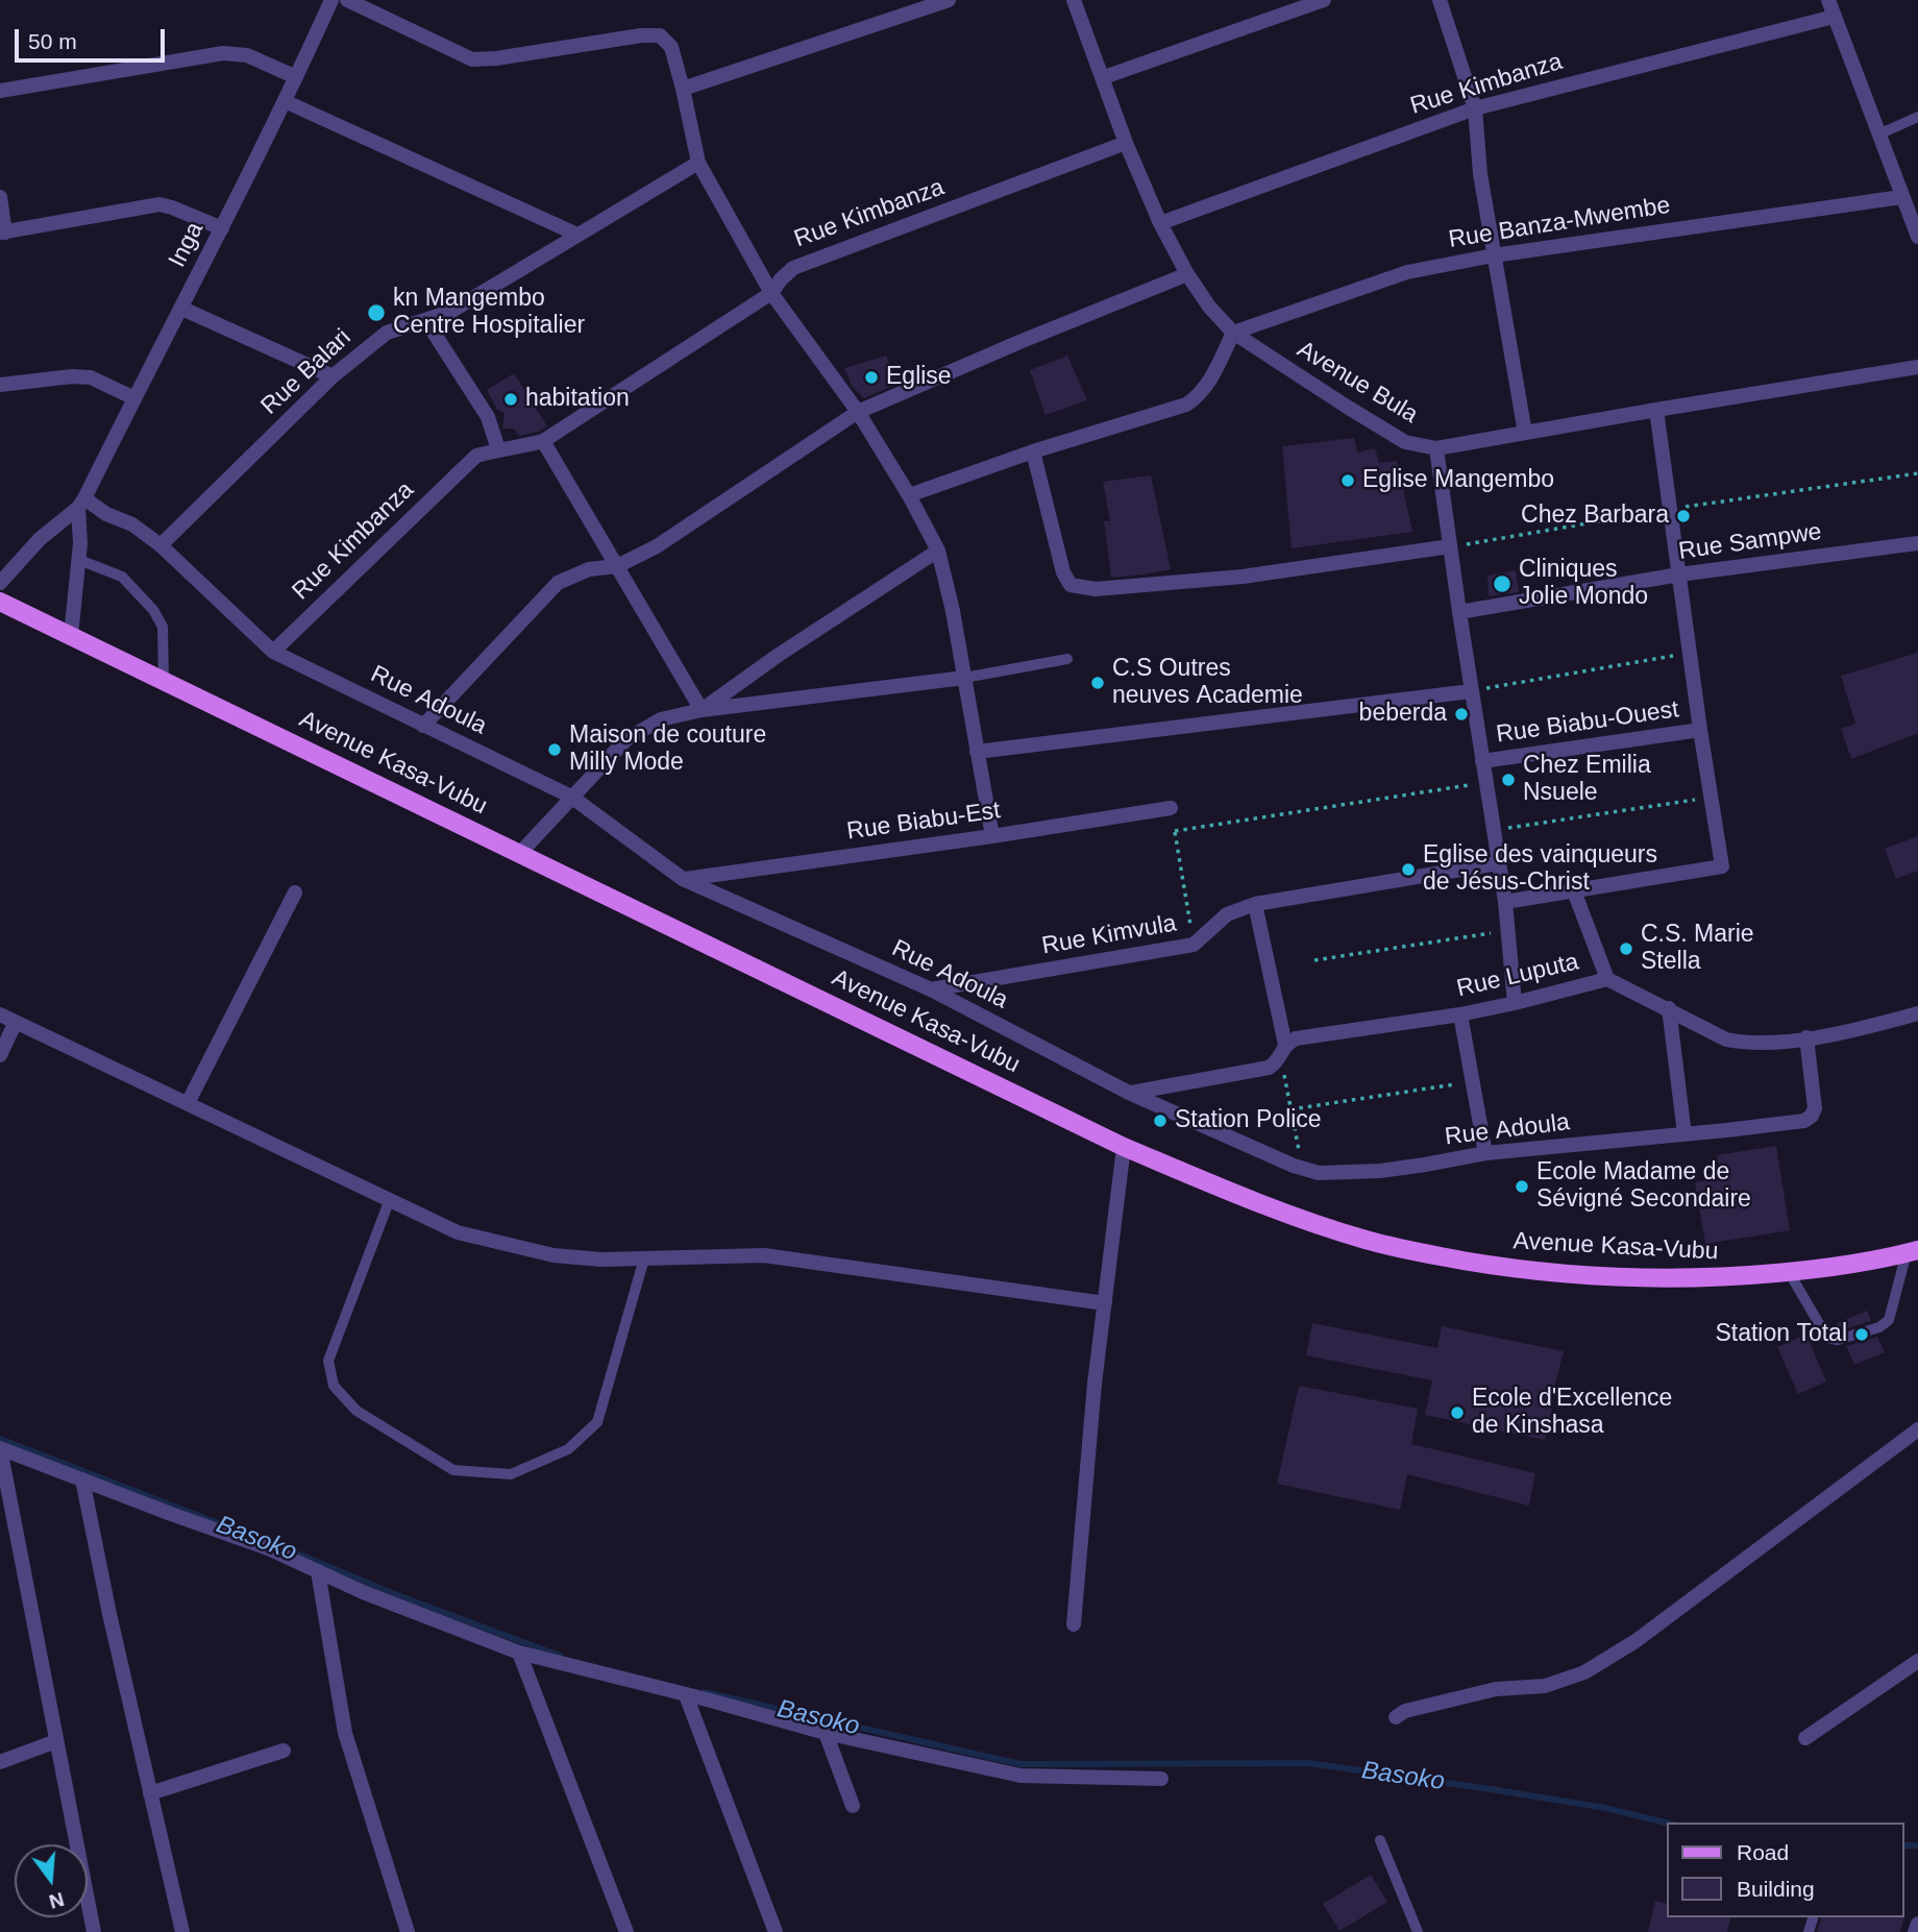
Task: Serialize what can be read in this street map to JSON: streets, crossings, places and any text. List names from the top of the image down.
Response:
{
  "streets": {
    "main road": ["Avenue Kasa-Vubu"],
    "street": [
      "Rue Kimbanza",
      "Rue Banza-Mwembe",
      "Inga",
      "Rue Balari",
      "Avenue Bula",
      "Rue Sampwe",
      "Rue Adoula",
      "Rue Biabu-Ouest",
      "Rue Biabu-Est",
      "Rue Kimvula",
      "Rue Luputa"
    ]
  },
  "crossings": [
    ["Rue Kimbanza", "Avenue Bula"],
    ["Rue Kimbanza", "Rue Adoula"],
    ["Rue Banza-Mwembe", "Avenue Bula"],
    ["Inga", "Rue Adoula"],
    ["Inga", "Avenue Kasa-Vubu"],
    ["Rue Balari", "Rue Adoula"],
    ["Rue Adoula", "Rue Biabu-Est"],
    ["Rue Adoula", "Rue Kimvula"],
    ["Rue Adoula", "Rue Luputa"]
  ],
  "water": ["Basoko"],
  "places": [
    "kn Mangembo Centre Hospitalier",
    "Eglise",
    "habitation",
    "Eglise Mangembo",
    "Chez Barbara",
    "Cliniques Jolie Mondo",
    "C.S Outres neuves Academie",
    "beberda",
    "Maison de couture Milly Mode",
    "Chez Emilia Nsuele",
    "Eglise des vainqueurs de Jésus-Christ",
    "C.S. Marie Stella",
    "Station Police",
    "Ecole Madame de Sévigné Secondaire",
    "Station Total",
    "Ecole d'Excellence de Kinshasa"
  ],
  "legend": ["Road", "Building"],
  "scale_bar": "50 m",
  "north": "bottom"
}
